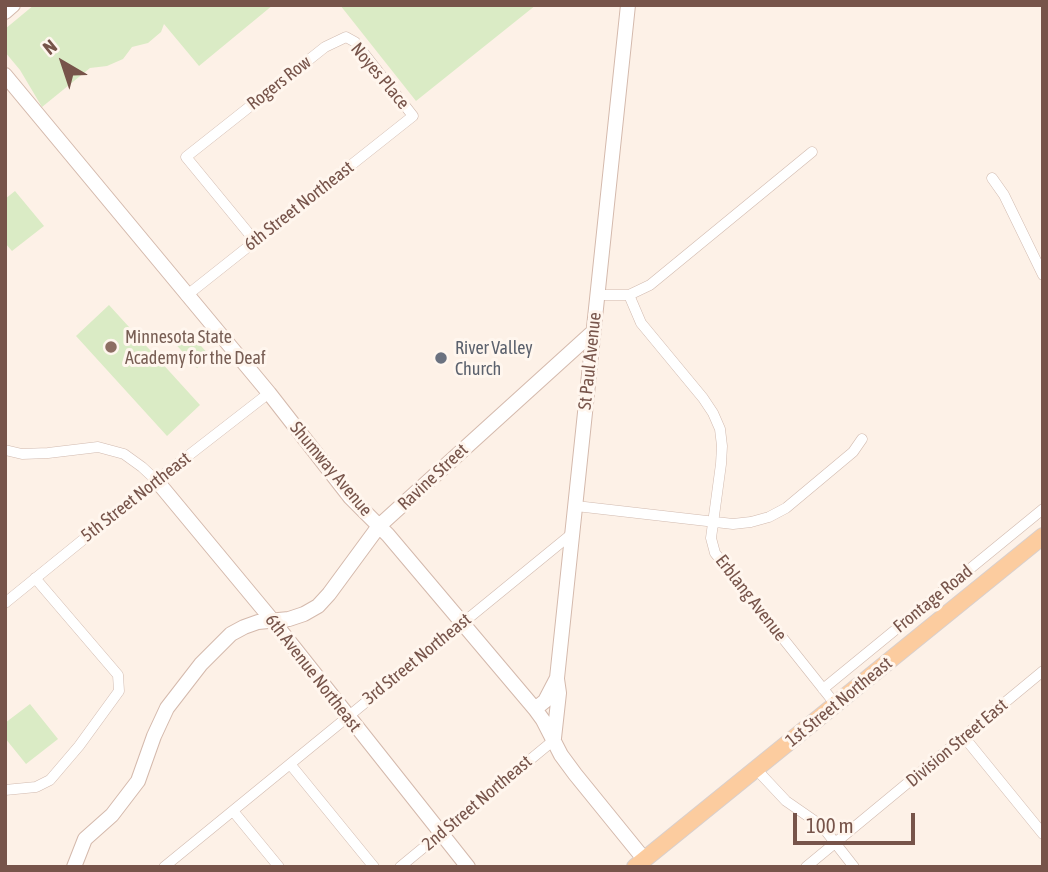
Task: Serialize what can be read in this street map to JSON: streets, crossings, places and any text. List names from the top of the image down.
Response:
{
  "streets": {
    "main road": ["1st Street Northeast"],
    "street": [
      "Noyes Place",
      "Rogers Row",
      "6th Street Northeast",
      "St Paul Avenue",
      "Shumway Avenue",
      "Ravine Street",
      "5th Street Northeast",
      "Erblang Avenue",
      "Frontage Road",
      "3rd Street Northeast",
      "6th Avenue Northeast",
      "Division Street East",
      "2nd Street Northeast"
    ]
  },
  "crossings": [
    ["Noyes Place", "Rogers Row"],
    ["Noyes Place", "6th Street Northeast"],
    ["Rogers Row", "6th Street Northeast"],
    ["6th Street Northeast", "Shumway Avenue"],
    ["St Paul Avenue", "Shumway Avenue"],
    ["St Paul Avenue", "Ravine Street"],
    ["St Paul Avenue", "3rd Street Northeast"],
    ["Shumway Avenue", "Ravine Street"],
    ["Shumway Avenue", "5th Street Northeast"],
    ["Shumway Avenue", "3rd Street Northeast"],
    ["Shumway Avenue", "1st Street Northeast"],
    ["Shumway Avenue", "2nd Street Northeast"],
    ["Ravine Street", "6th Avenue Northeast"],
    ["5th Street Northeast", "6th Avenue Northeast"],
    ["Erblang Avenue", "Frontage Road"],
    ["Erblang Avenue", "1st Street Northeast"],
    ["3rd Street Northeast", "6th Avenue Northeast"],
    ["6th Avenue Northeast", "2nd Street Northeast"]
  ],
  "places": ["Minnesota State Academy for the Deaf", "River Valley Church"],
  "scale_bar": "100 m",
  "north": "top left"
}
